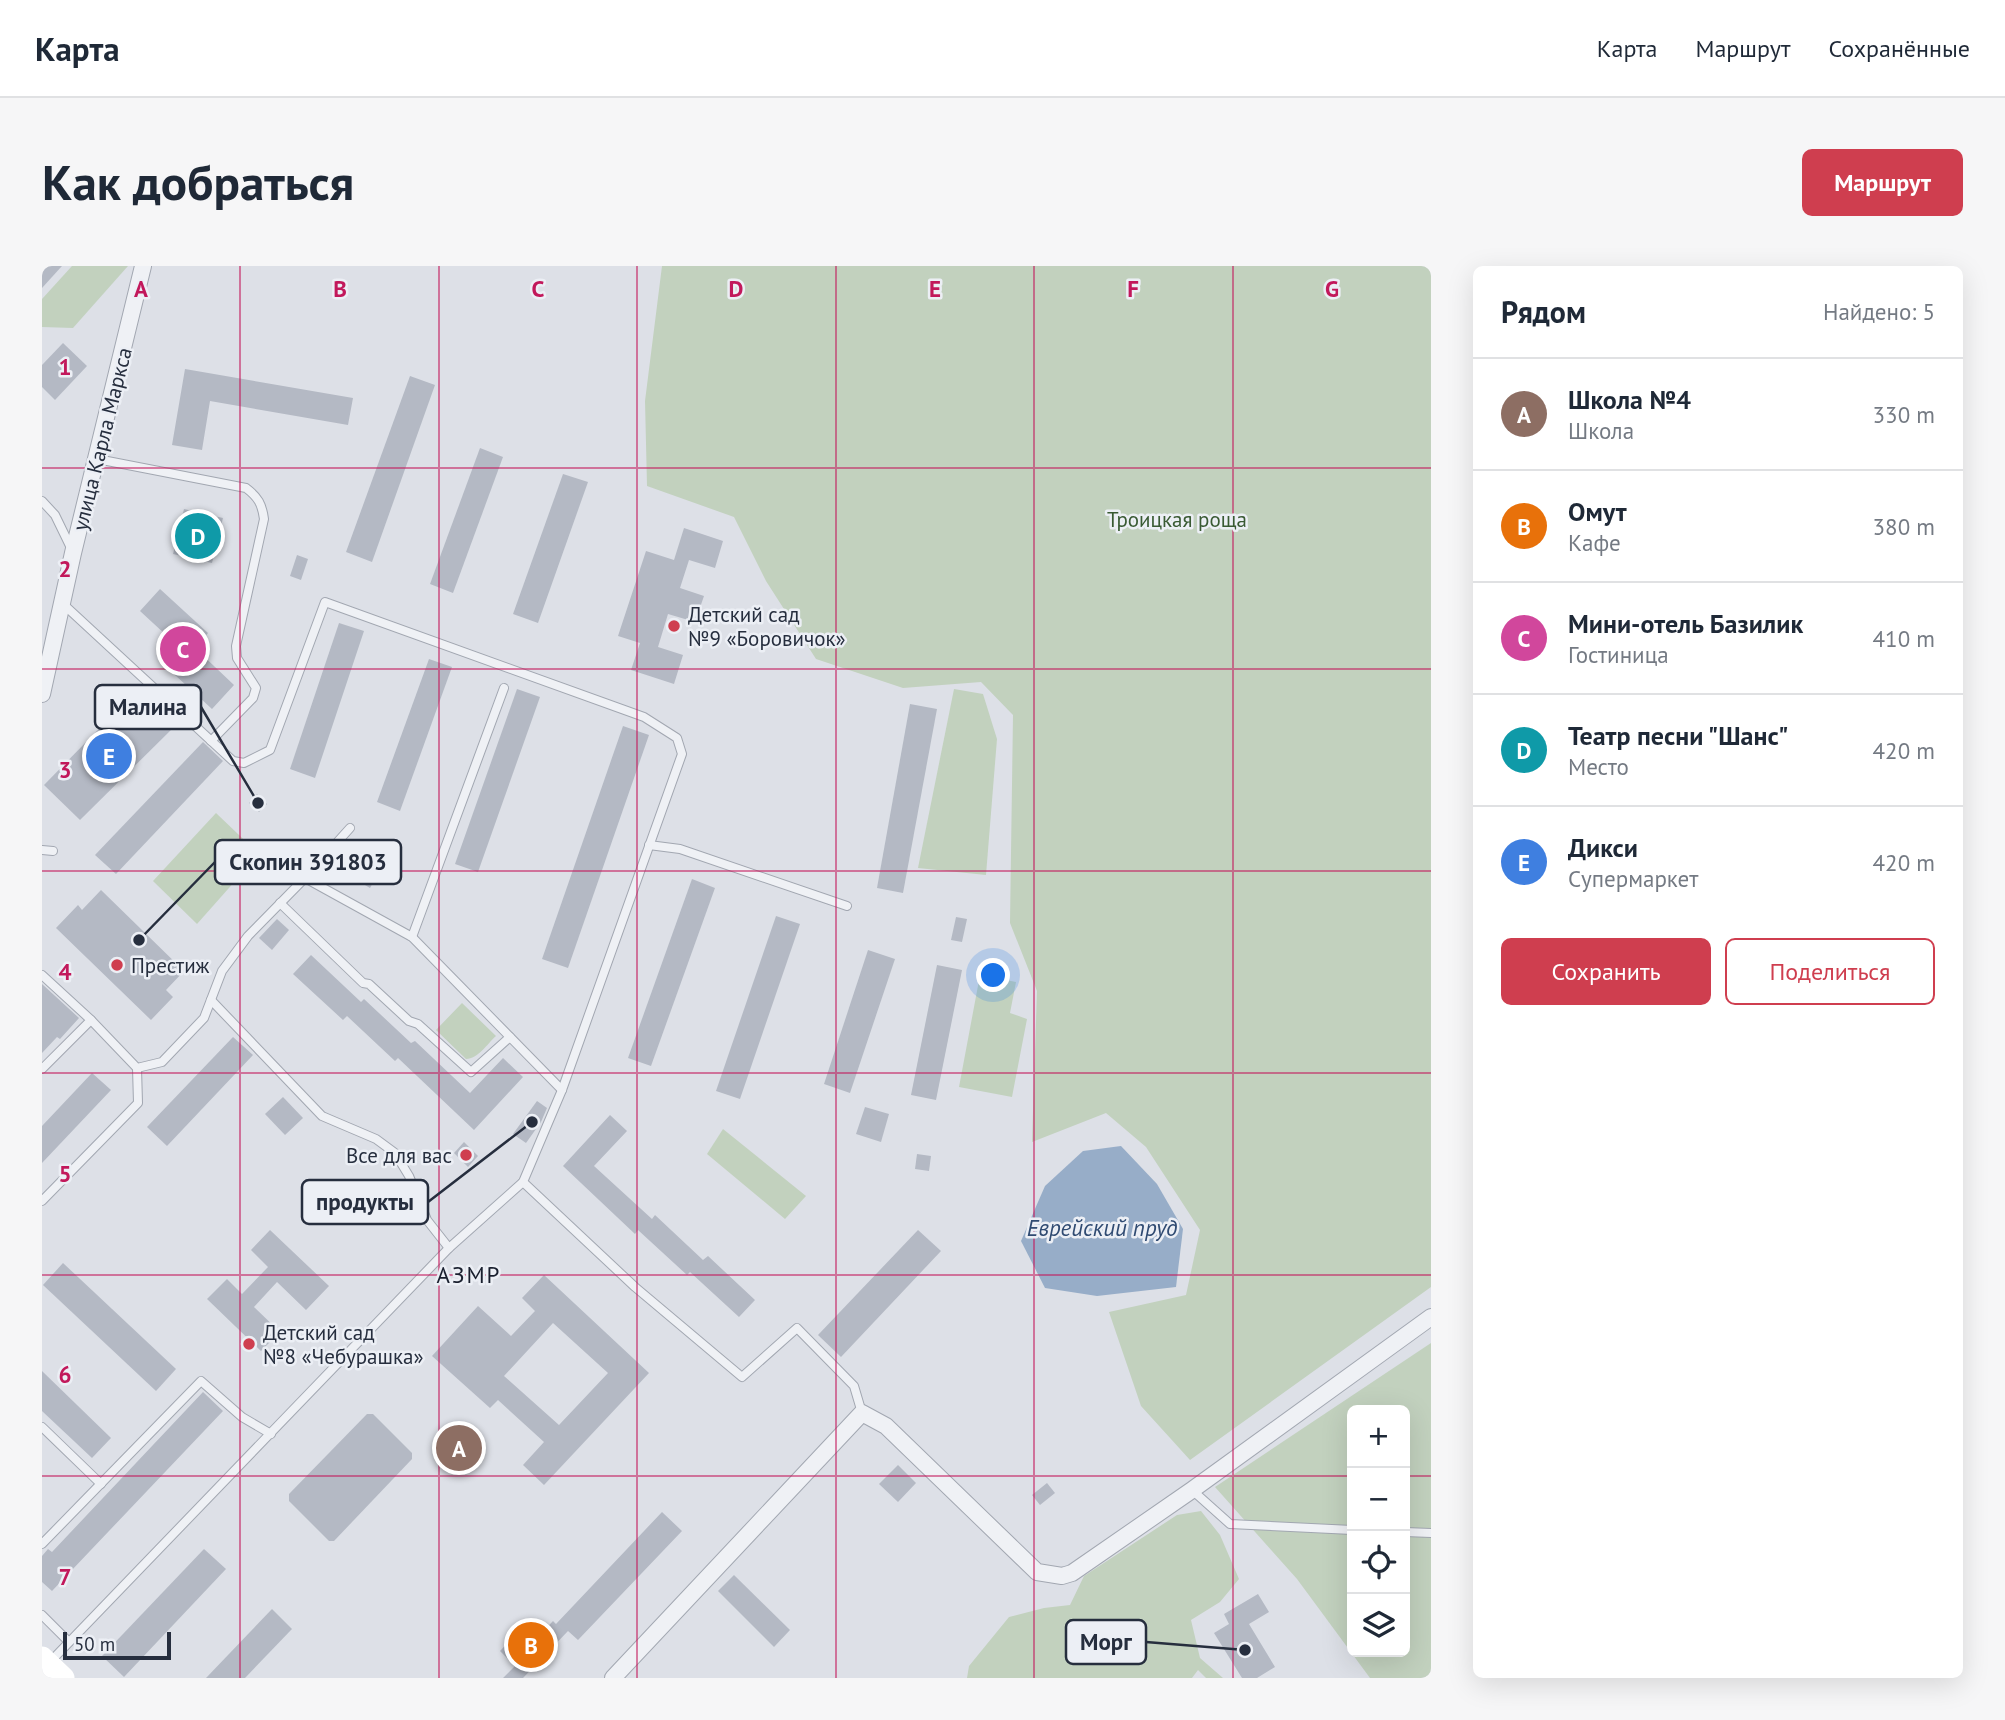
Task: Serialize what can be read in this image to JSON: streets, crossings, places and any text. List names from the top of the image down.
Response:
{
  "streets": {
    "street": ["улица Карла Маркса"]
  },
  "districts": ["АЗМР"],
  "water": ["Еврейский пруд"],
  "parks": ["Троицкая роща"],
  "places": [
    "Детский сад №9 «Боровичок»",
    "Малина",
    "Скопин 391803",
    "Престиж",
    "продукты",
    "Все для вас",
    "Детский сад №8 «Чебурашка»",
    "Морг"
  ],
  "scale_bar": "50 m",
  "page": {
    "header": "Карта",
    "nav": ["Карта", "Маршрут", "Сохранённые"],
    "buttons": [
      "Маршрут",
      ["Сохранить", "Поделиться"]
    ],
    "title": "Как добраться",
    "heading": ["Рядом", "Найдено: 5"],
    "list": [
      {
        "mark": "A",
        "name": "Школа №4",
        "note": "Школа",
        "value": "330 m"
      },
      {
        "mark": "B",
        "name": "Омут",
        "note": "Кафе",
        "value": "380 m"
      },
      {
        "mark": "C",
        "name": "Мини-отель Базилик",
        "note": "Гостиница",
        "value": "410 m"
      },
      {
        "mark": "D",
        "name": "Театр песни \"Шанс\"",
        "note": "Место",
        "value": "420 m"
      },
      {
        "mark": "E",
        "name": "Дикси",
        "note": "Супермаркет",
        "value": "420 m"
      }
    ],
    "pins": [
      "D",
      "C",
      "E",
      "A",
      "B"
    ],
    "map_buttons": ["+", "−"],
    "scale": "50 m"
  },
  "grid": {
    "columns": [
      "A",
      "B",
      "C",
      "D",
      "E",
      "F",
      "G"
    ],
    "rows": [
      "1",
      "2",
      "3",
      "4",
      "5",
      "6",
      "7"
    ]
  }
}
